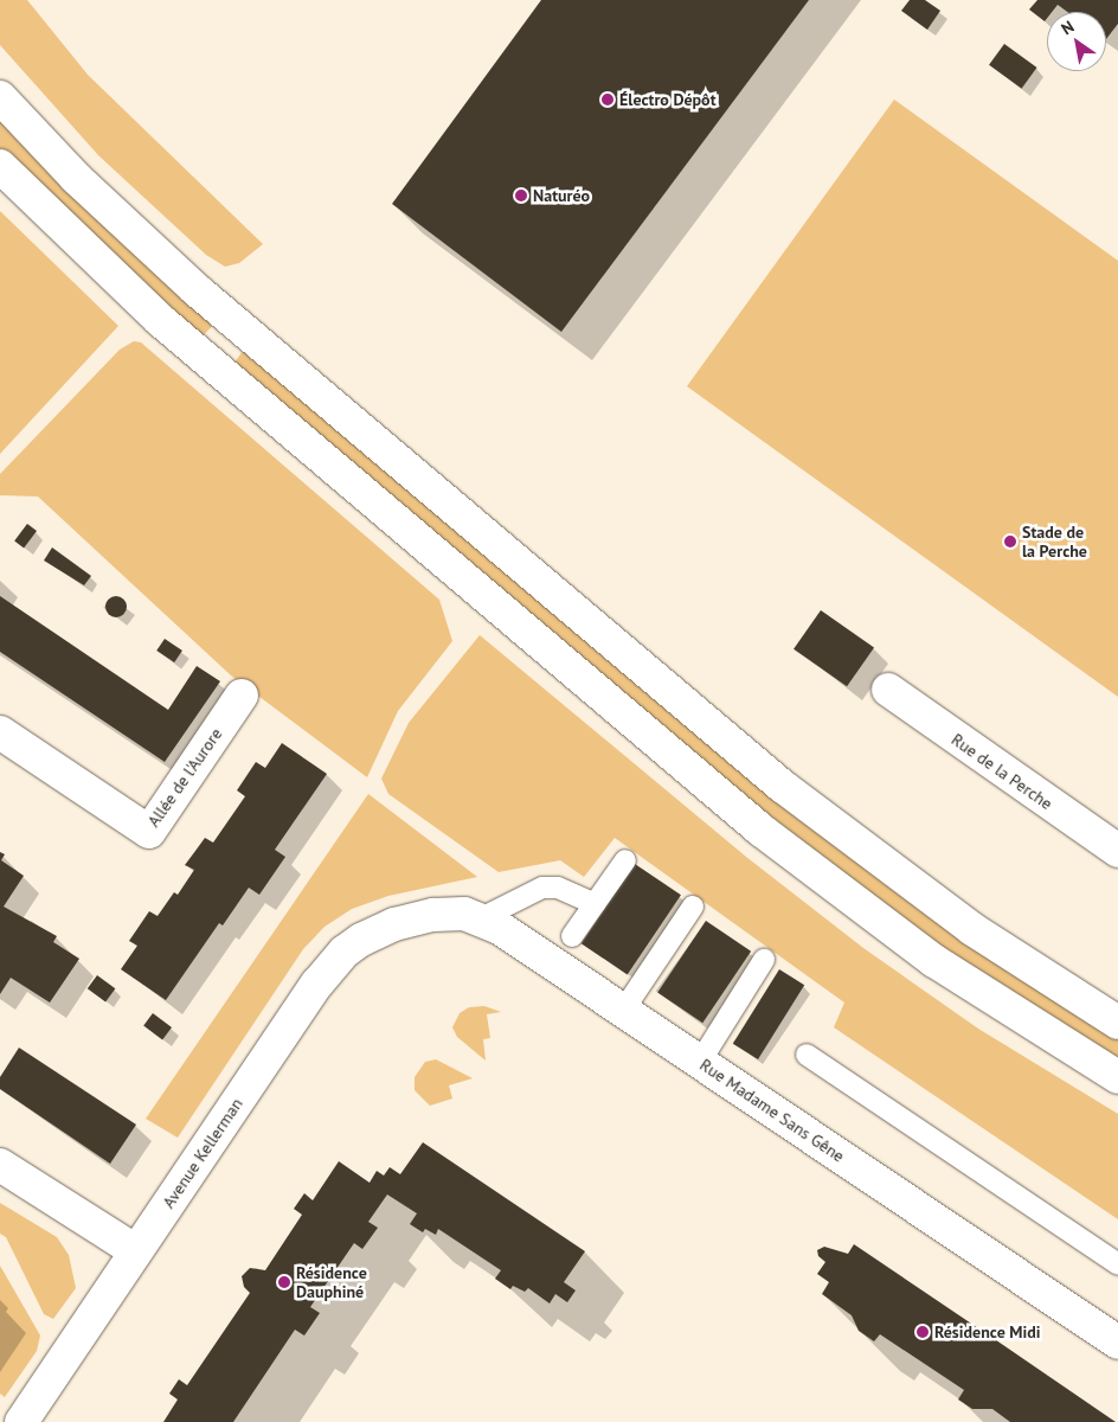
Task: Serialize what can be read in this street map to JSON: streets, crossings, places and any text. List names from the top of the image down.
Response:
{
  "streets": {
    "main road": [
      "Rue de la Perche",
      "Allée de l'Aurore",
      "Rue Madame Sans Gêne",
      "Avenue Kellerman"
    ]
  },
  "crossings": [
    ["Rue Madame Sans Gêne", "Avenue Kellerman"]
  ],
  "places": [
    "Électro Dépôt",
    "Naturéo",
    "Stade de la Perche",
    "Résidence Dauphiné",
    "Résidence Midi"
  ],
  "north": "top left"
}
